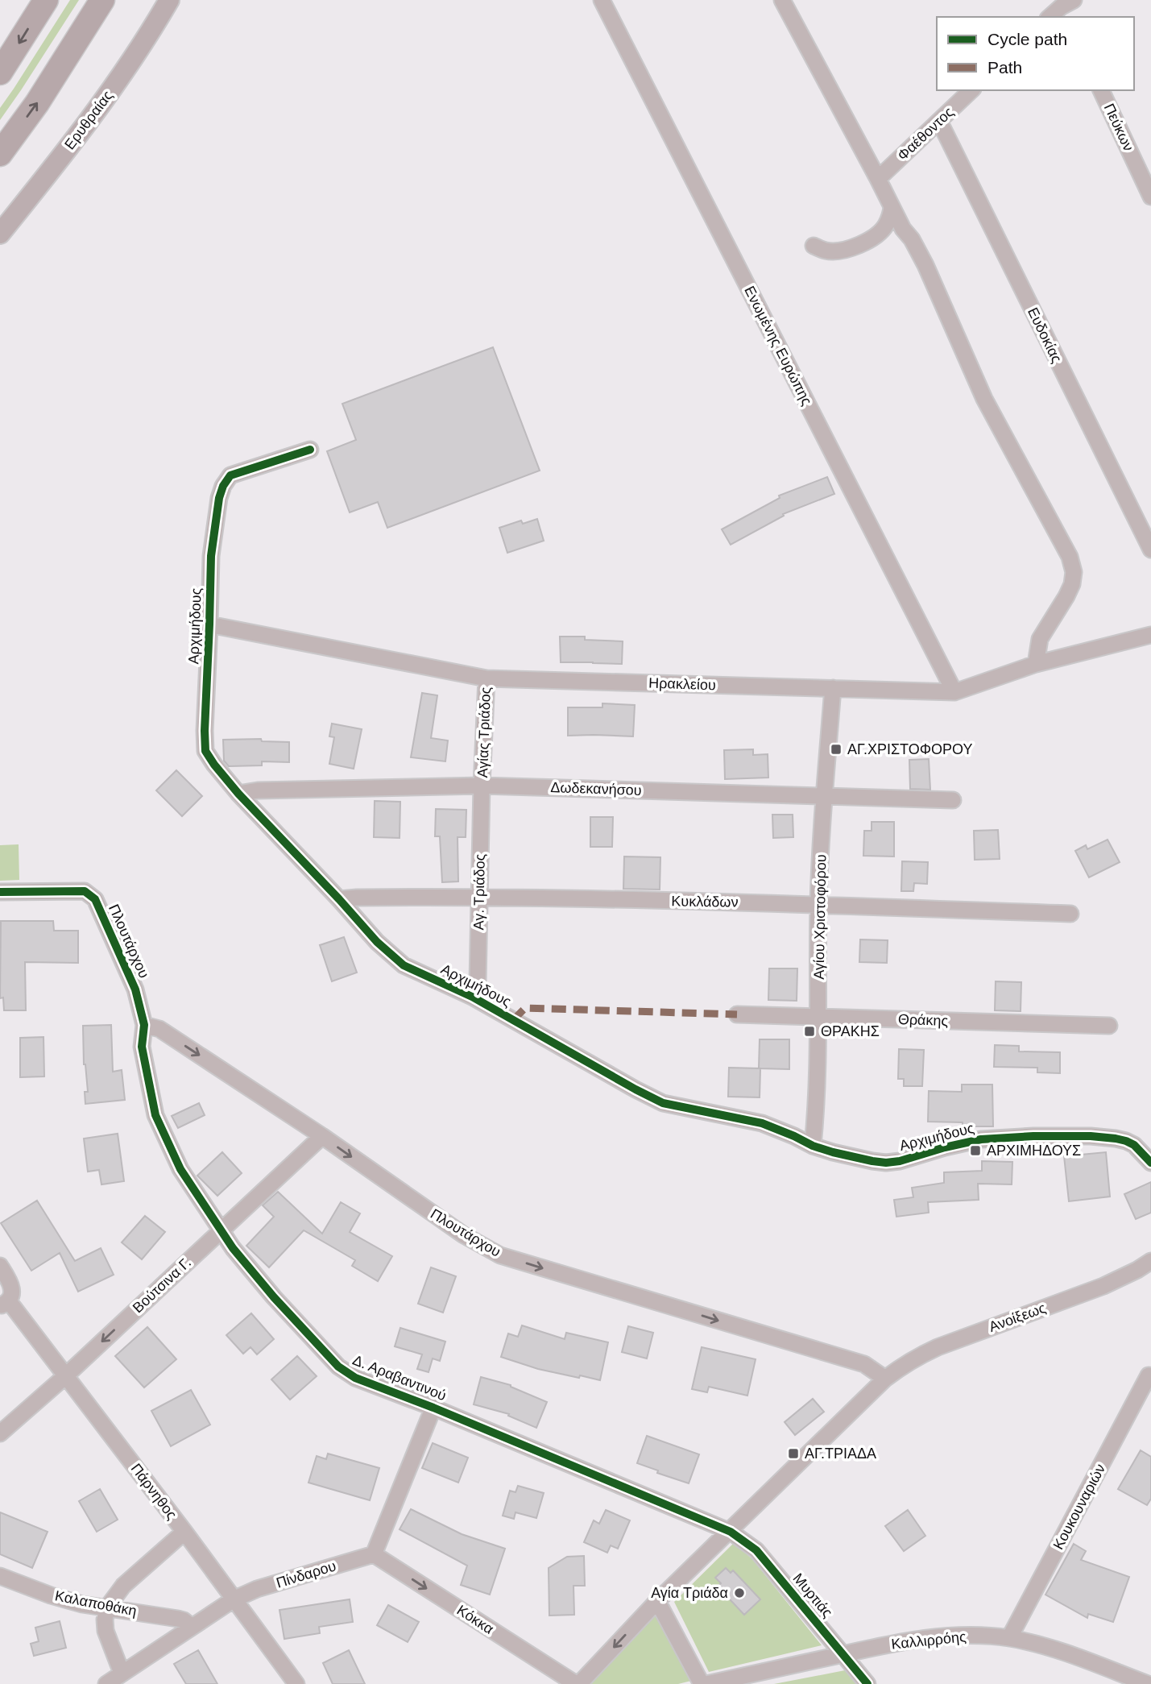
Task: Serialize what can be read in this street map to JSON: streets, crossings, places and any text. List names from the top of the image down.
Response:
{
  "streets": {
    "main road": ["Ερυθραίας"],
    "street": [
      "Πεύκων",
      "Φαέθοντος",
      "Ευδοκίας",
      "Ενωμένης Ευρώπης",
      "Αρχιμήδους",
      "Ηρακλείου",
      "Αγίας Τριάδος",
      "Δωδεκανήσου",
      "Αγ. Τριάδος",
      "Κυκλάδων",
      "Αγίου Χριστοφόρου",
      "Πλουτάρχου",
      "Θράκης",
      "Βούτσινα Γ.",
      "Ανοίξεως",
      "Δ. Αραβαντινού",
      "Πάρνηθος",
      "Κουκουναριών",
      "Πίνδαρου",
      "Μυρτιάς",
      "Καλαποθάκη",
      "Κόκκα",
      "Καλλιρρόης"
    ]
  },
  "crossings": [
    ["Φαέθοντος", "Ευδοκίας"],
    ["Ενωμένης Ευρώπης", "Ηρακλείου"],
    ["Αρχιμήδους", "Ηρακλείου"],
    ["Αρχιμήδους", "Δωδεκανήσου"],
    ["Αρχιμήδους", "Αγ. Τριάδος"],
    ["Αρχιμήδους", "Κυκλάδων"],
    ["Αρχιμήδους", "Αγίου Χριστοφόρου"],
    ["Ηρακλείου", "Αγίας Τριάδος"],
    ["Ηρακλείου", "Αγίου Χριστοφόρου"],
    ["Αγίας Τριάδος", "Δωδεκανήσου"],
    ["Αγίας Τριάδος", "Αγ. Τριάδος"],
    ["Δωδεκανήσου", "Αγ. Τριάδος"],
    ["Δωδεκανήσου", "Αγίου Χριστοφόρου"],
    ["Αγ. Τριάδος", "Κυκλάδων"],
    ["Κυκλάδων", "Αγίου Χριστοφόρου"],
    ["Αγίου Χριστοφόρου", "Θράκης"],
    ["Πλουτάρχου", "Βούτσινα Γ."],
    ["Πλουτάρχου", "Ανοίξεως"],
    ["Πλουτάρχου", "Δ. Αραβαντινού"],
    ["Βούτσινα Γ.", "Δ. Αραβαντινού"],
    ["Βούτσινα Γ.", "Πάρνηθος"],
    ["Ανοίξεως", "Δ. Αραβαντινού"],
    ["Ανοίξεως", "Μυρτιάς"],
    ["Ανοίξεως", "Κόκκα"],
    ["Δ. Αραβαντινού", "Μυρτιάς"],
    ["Πάρνηθος", "Πίνδαρου"],
    ["Κουκουναριών", "Καλλιρρόης"],
    ["Πίνδαρου", "Καλαποθάκη"],
    ["Πίνδαρου", "Κόκκα"],
    ["Μυρτιάς", "Καλλιρρόης"]
  ],
  "one_way": ["Πλουτάρχου", "Βούτσινα Γ.", "Κόκκα"],
  "places": {
    "transit": [
      "ΑΓ.ΧΡΙΣΤΟΦΟΡΟΥ",
      "ΘΡΑΚΗΣ",
      "ΑΡΧΙΜΗΔΟΥΣ",
      "ΑΓ.ΤΡΙΑΔΑ"
    ],
    "other": ["Αγία Τριάδα"]
  },
  "legend": ["Cycle path", "Path"]
}
